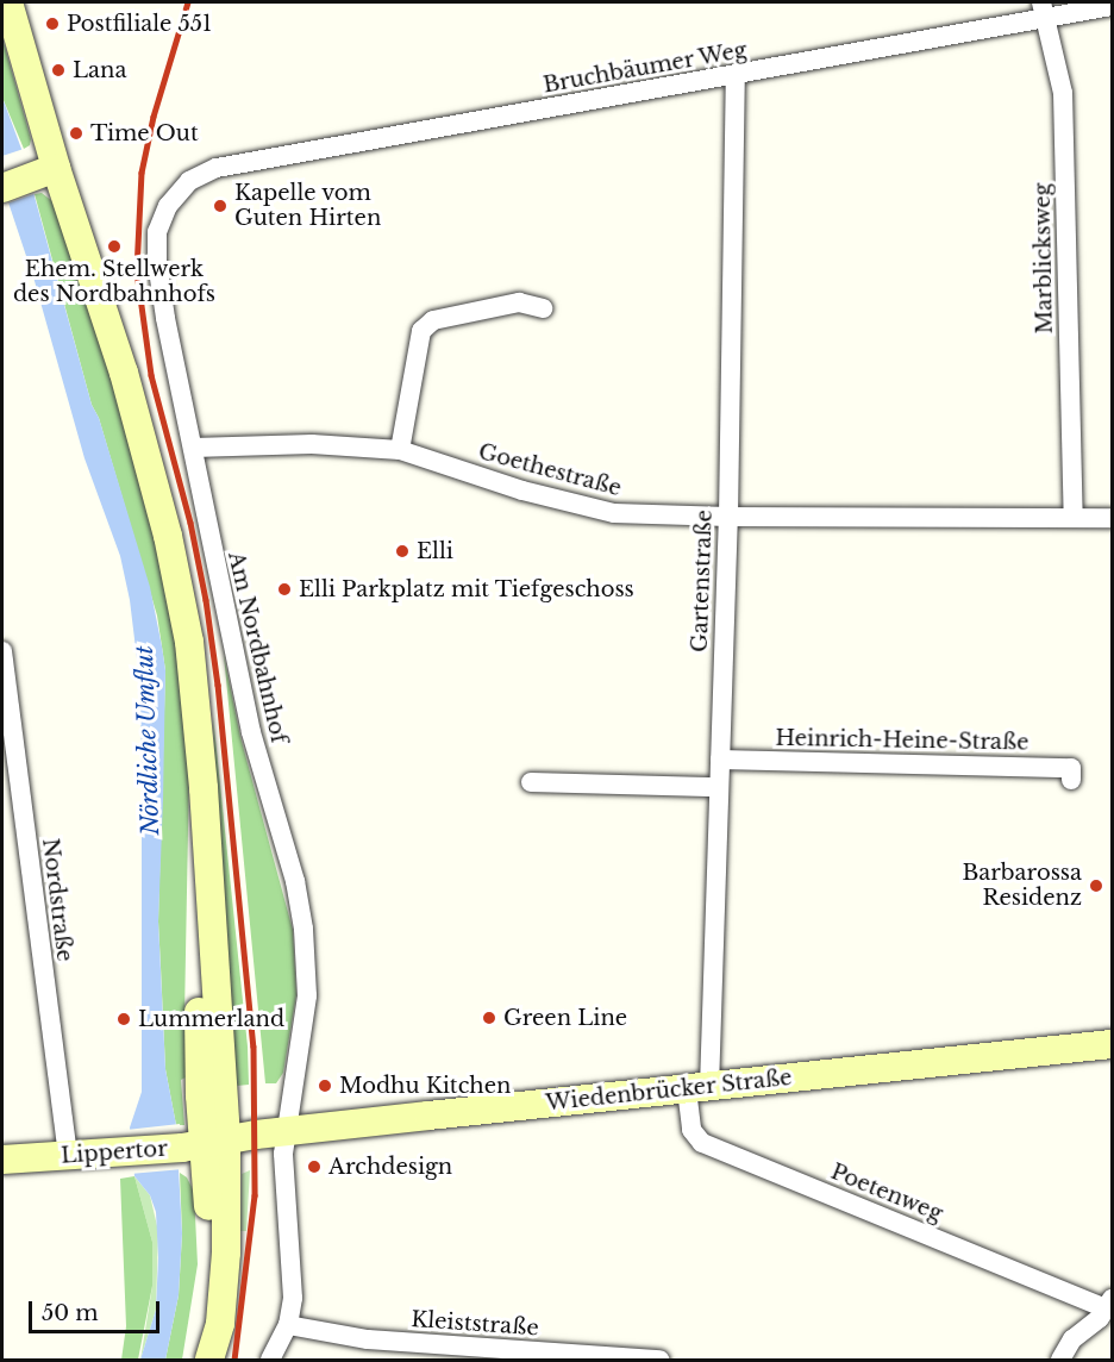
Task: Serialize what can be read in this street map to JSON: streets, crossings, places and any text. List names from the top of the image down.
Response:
{
  "streets": {
    "main road": ["Wiedenbrücker Straße", "Lippertor"],
    "street": [
      "Bruchbäumer Weg",
      "Marblicksweg",
      "Goethestraße",
      "Gartenstraße",
      "Am Nordbahnhof",
      "Heinrich-Heine-Straße",
      "Nordstraße",
      "Poetenweg",
      "Kleiststraße"
    ]
  },
  "crossings": [
    ["Bruchbäumer Weg", "Marblicksweg"],
    ["Bruchbäumer Weg", "Gartenstraße"],
    ["Bruchbäumer Weg", "Am Nordbahnhof"],
    ["Marblicksweg", "Goethestraße"],
    ["Goethestraße", "Gartenstraße"],
    ["Goethestraße", "Am Nordbahnhof"],
    ["Gartenstraße", "Heinrich-Heine-Straße"],
    ["Gartenstraße", "Wiedenbrücker Straße"],
    ["Gartenstraße", "Poetenweg"],
    ["Am Nordbahnhof", "Wiedenbrücker Straße"],
    ["Am Nordbahnhof", "Kleiststraße"],
    ["Nordstraße", "Lippertor"],
    ["Wiedenbrücker Straße", "Lippertor"],
    ["Wiedenbrücker Straße", "Poetenweg"]
  ],
  "water": ["Nördliche Umflut"],
  "places": [
    "Postfiliale 551",
    "Lana",
    "Time Out",
    "Kapelle vom Guten Hirten",
    "Ehem. Stellwerk des Nordbahnhofs",
    "Elli",
    "Elli Parkplatz mit Tiefgeschoss",
    "Barbarossa Residenz",
    "Green Line",
    "Lummerland",
    "Modhu Kitchen",
    "Archdesign"
  ],
  "scale_bar": "50 m"
}
